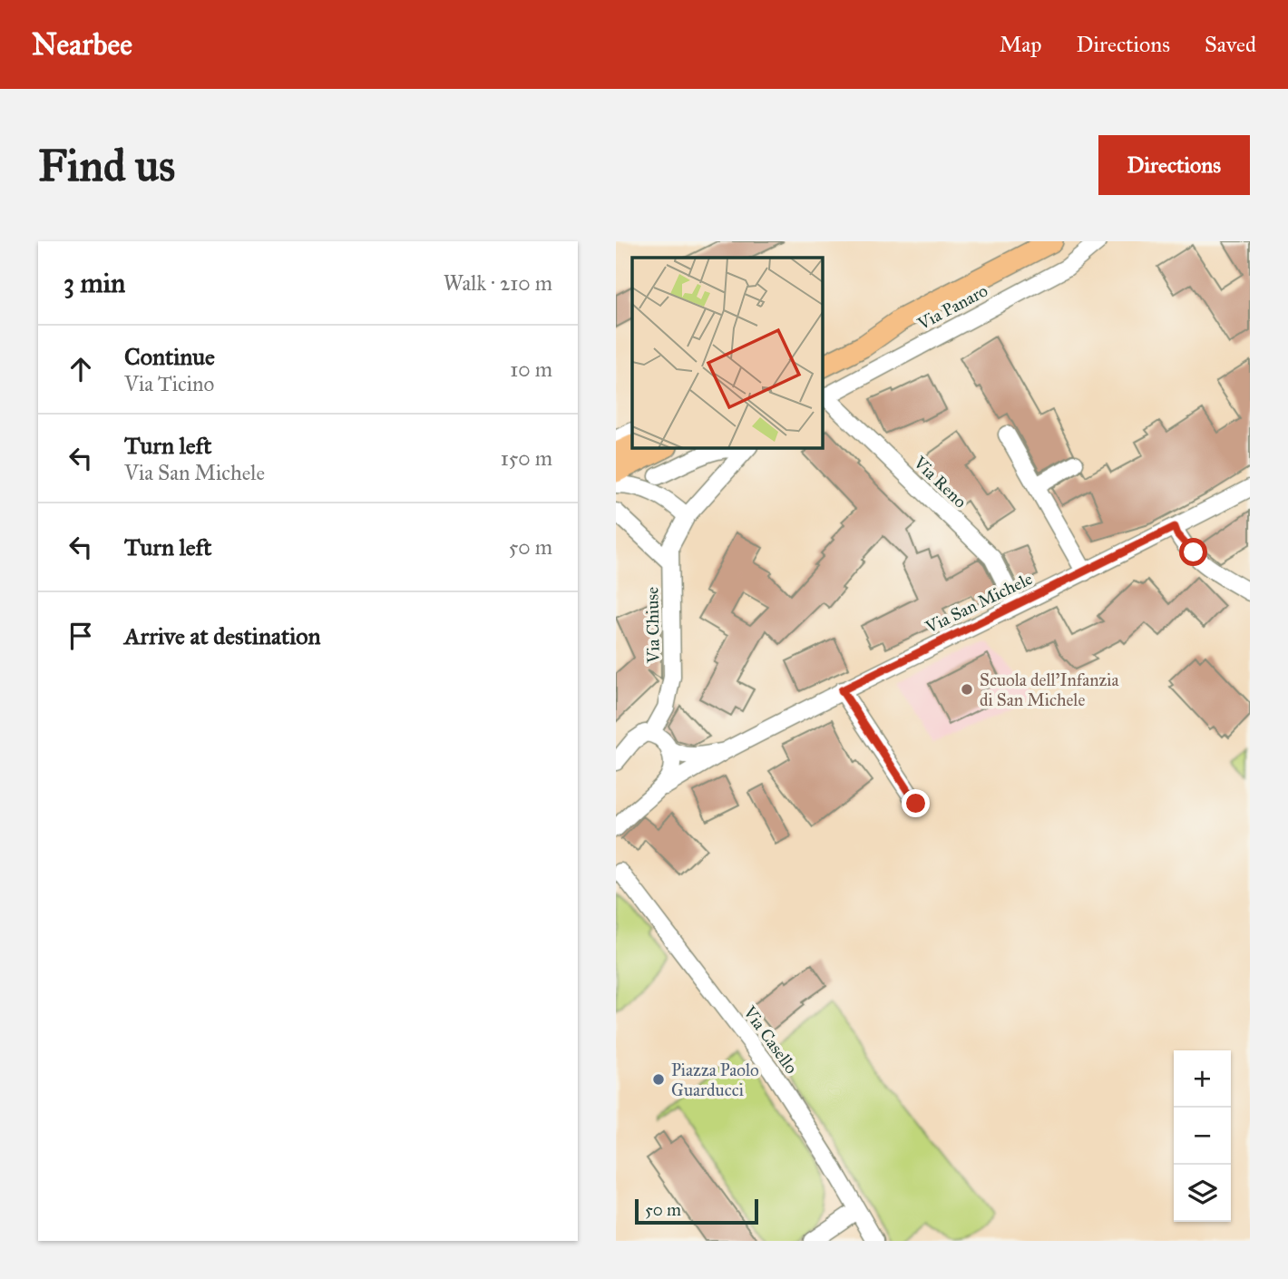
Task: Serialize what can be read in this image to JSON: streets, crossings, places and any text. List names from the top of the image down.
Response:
{
  "streets": {
    "street": [
      "Via Panaro",
      "Via Reno",
      "Via San Michele",
      "Via Chiuse",
      "Via Casello"
    ]
  },
  "crossings": [
    ["Via Panaro", "Via Reno"],
    ["Via Reno", "Via San Michele"]
  ],
  "places": ["Scuola dell'Infanzia di San Michele", "Piazza Paolo Guarducci"],
  "scale_bar": "50 m",
  "page": {
    "header": "Nearbee",
    "nav": ["Map", "Directions", "Saved"],
    "buttons": "Directions",
    "title": "Find us",
    "heading": ["3 min", "Walk · 210 m"],
    "list": [
      ["Continue", "Via Ticino", "10 m"],
      ["Turn left", "Via San Michele", "150 m"],
      ["Turn left", "50 m"],
      "Arrive at destination"
    ],
    "map_buttons": ["+", "−"],
    "scale": "50 m"
  }
}
